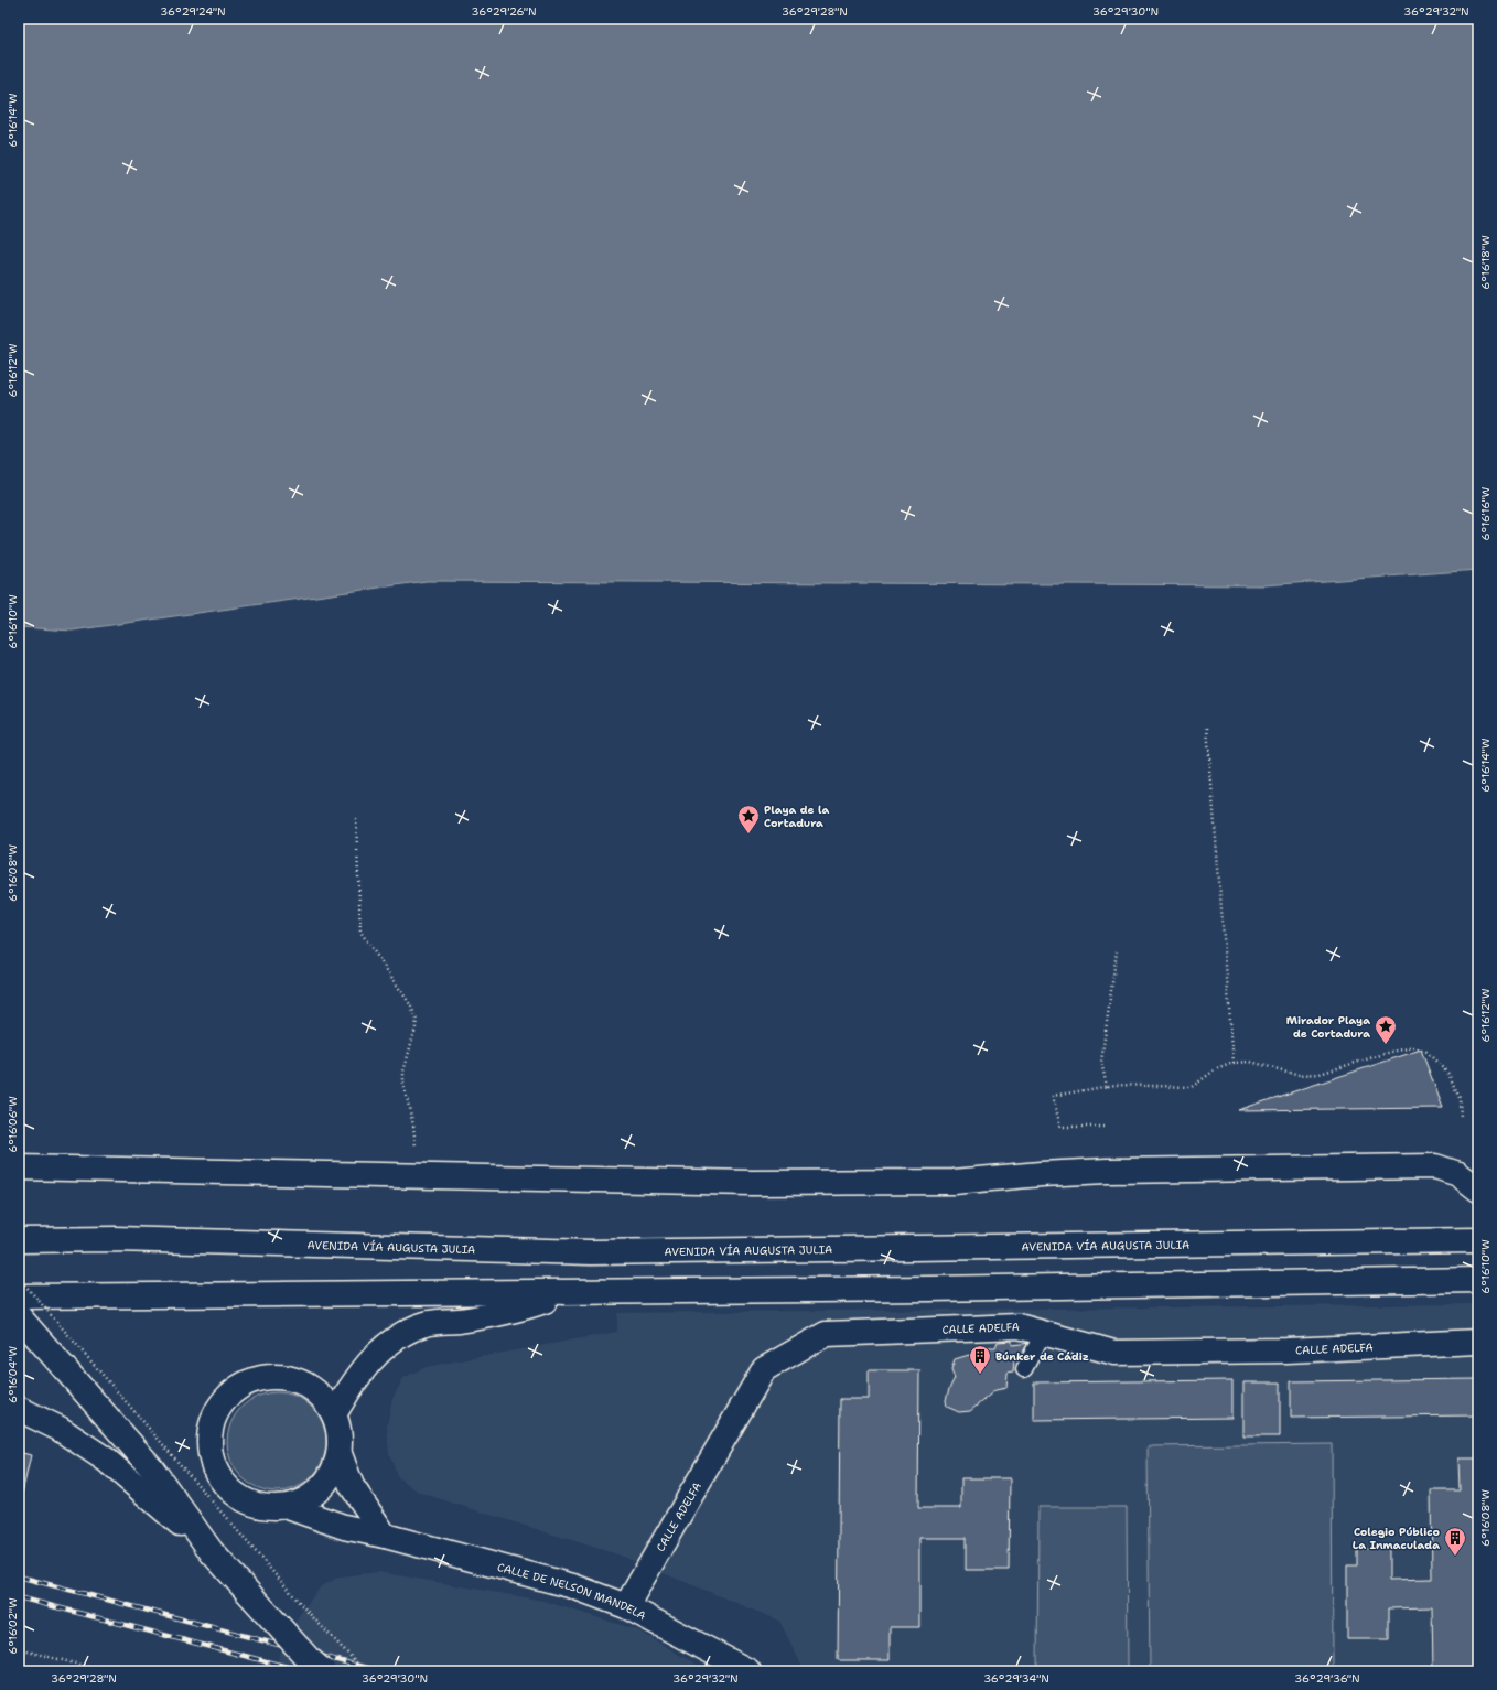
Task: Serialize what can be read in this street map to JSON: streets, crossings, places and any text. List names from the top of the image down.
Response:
{
  "streets": {
    "main road": ["AVENIDA VÍA AUGUSTA JULIA", "CALLE ADELFA", "CALLE DE NELSON MANDELA"]
  },
  "crossings": [
    ["CALLE ADELFA", "CALLE DE NELSON MANDELA"]
  ],
  "places": {
    "place": ["Playa de la Cortadura", "Mirador Playa de Cortadura"],
    "building": ["Búnker de Cádiz", "Colegio Público La Inmaculada"]
  },
  "coordinates": [
    "36°29'24\"N",
    "36°29'26\"N",
    "36°29'28\"N",
    "36°29'30\"N",
    "36°29'32\"N",
    "6°16'14\"W",
    "6°16'18\"W",
    "6°16'12\"W",
    "6°16'16\"W",
    "6°16'10\"W",
    "6°16'08\"W",
    "6°16'06\"W",
    "6°16'04\"W",
    "6°16'02\"W",
    "36°29'34\"N",
    "36°29'36\"N"
  ]
}
